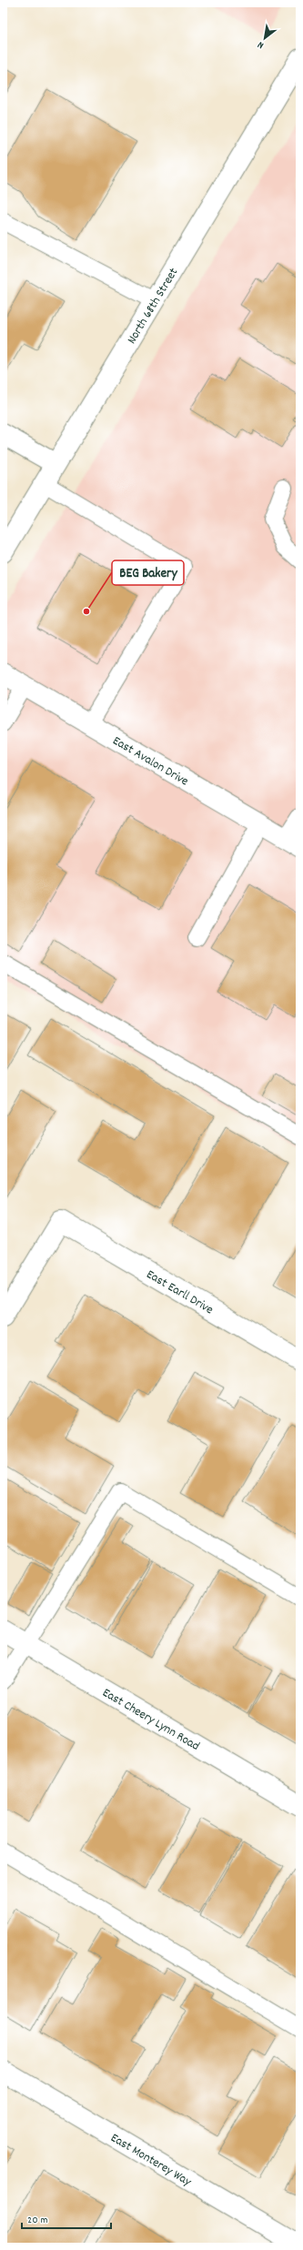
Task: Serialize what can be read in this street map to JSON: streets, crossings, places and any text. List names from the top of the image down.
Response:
{
  "streets": {
    "street": [
      "North 68th Street",
      "East Avalon Drive",
      "East Earll Drive",
      "East Cheery Lynn Road",
      "East Monterey Way"
    ]
  },
  "places": ["BEG Bakery"],
  "scale_bar": "20 m",
  "north": "bottom left"
}
